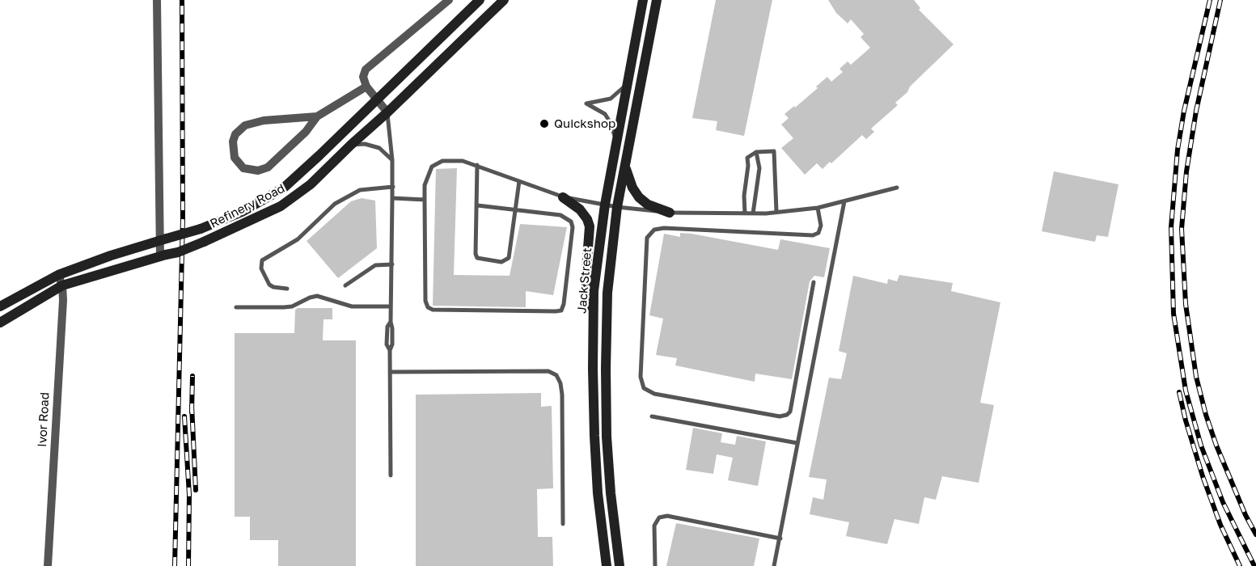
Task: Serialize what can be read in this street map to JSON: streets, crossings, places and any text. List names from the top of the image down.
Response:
{
  "streets": {
    "main road": ["Refinery Road", "Jack Street"],
    "street": ["Ivor Road"]
  },
  "crossings": [
    ["Refinery Road", "Ivor Road"]
  ],
  "places": ["Quickshop"]
}
